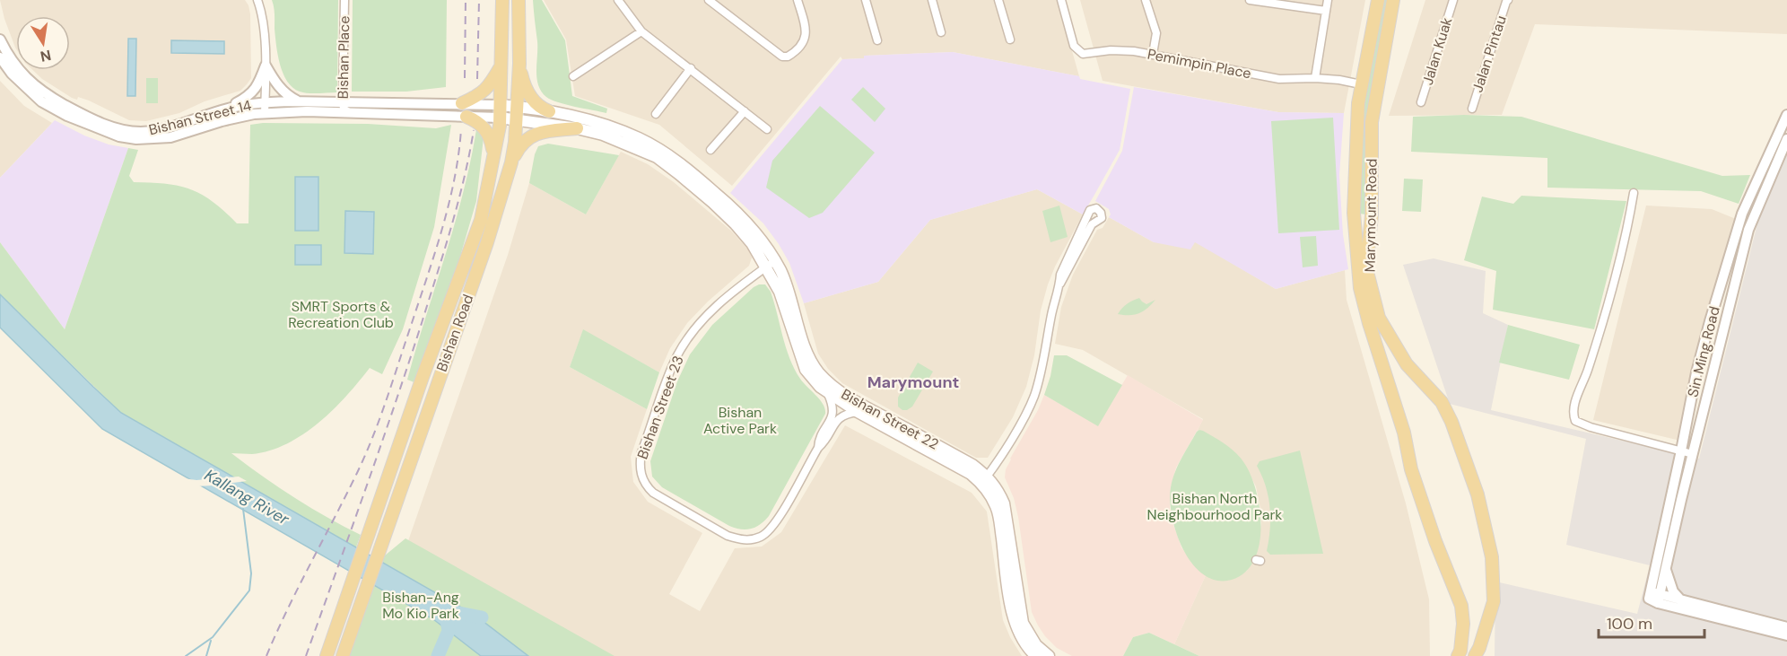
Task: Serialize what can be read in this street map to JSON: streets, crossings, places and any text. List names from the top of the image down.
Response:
{
  "streets": {
    "main road": ["Marymount Road", "Bishan Road", "Bishan Street 22"],
    "street": [
      "Jalan Kuak",
      "Jalan Pintau",
      "Bishan Place",
      "Pemimpin Place",
      "Bishan Street 14",
      "Sin Ming Road",
      "Bishan Street 23"
    ]
  },
  "crossings": [
    ["Bishan Place", "Bishan Street 14"],
    ["Pemimpin Place", "Marymount Road"],
    ["Bishan Street 14", "Bishan Road"],
    ["Bishan Street 14", "Bishan Street 22"],
    ["Bishan Road", "Bishan Street 22"],
    ["Bishan Street 23", "Bishan Street 22"]
  ],
  "districts": ["Marymount"],
  "water": ["Kallang River"],
  "parks": [
    "SMRT Sports & Recreation Club",
    "Bishan Active Park",
    "Bishan North Neighbourhood Park",
    "Bishan-Ang Mo Kio Park"
  ],
  "scale_bar": "100 m",
  "north": "bottom"
}
